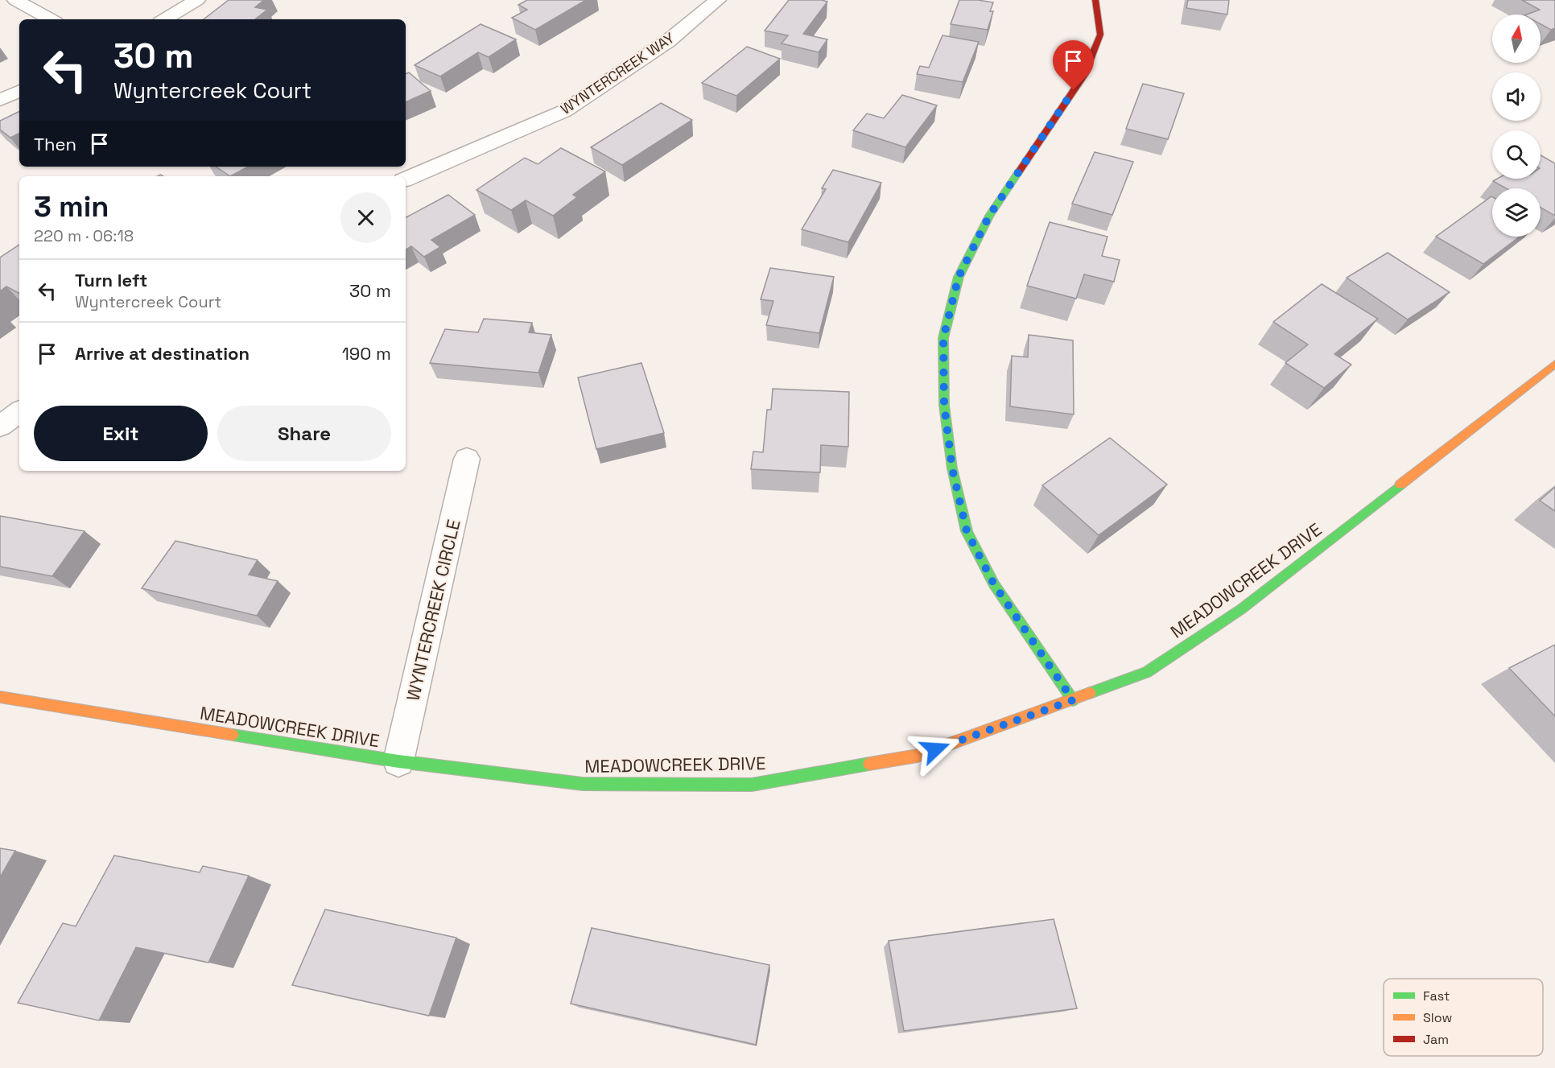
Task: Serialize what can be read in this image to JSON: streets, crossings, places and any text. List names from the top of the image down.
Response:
{
  "streets": {
    "street": ["WYNTERCREEK WAY", "MEADOWCREEK DRIVE", "WYNTERCREEK CIRCLE"]
  },
  "crossings": [
    ["MEADOWCREEK DRIVE", "WYNTERCREEK CIRCLE"]
  ],
  "legend": ["Fast", "Slow", "Jam"],
  "north": "top",
  "page": {
    "turn": ["30 m", "Wyntercreek Court"],
    "then": "Then",
    "heading": ["3 min", "220 m · 06:18"],
    "list": [
      {
        "name": "Turn left",
        "note": "Wyntercreek Court",
        "value": "30 m"
      },
      {
        "name": "Arrive at destination",
        "value": "190 m"
      }
    ],
    "buttons": ["Exit", "Share"]
  }
}
